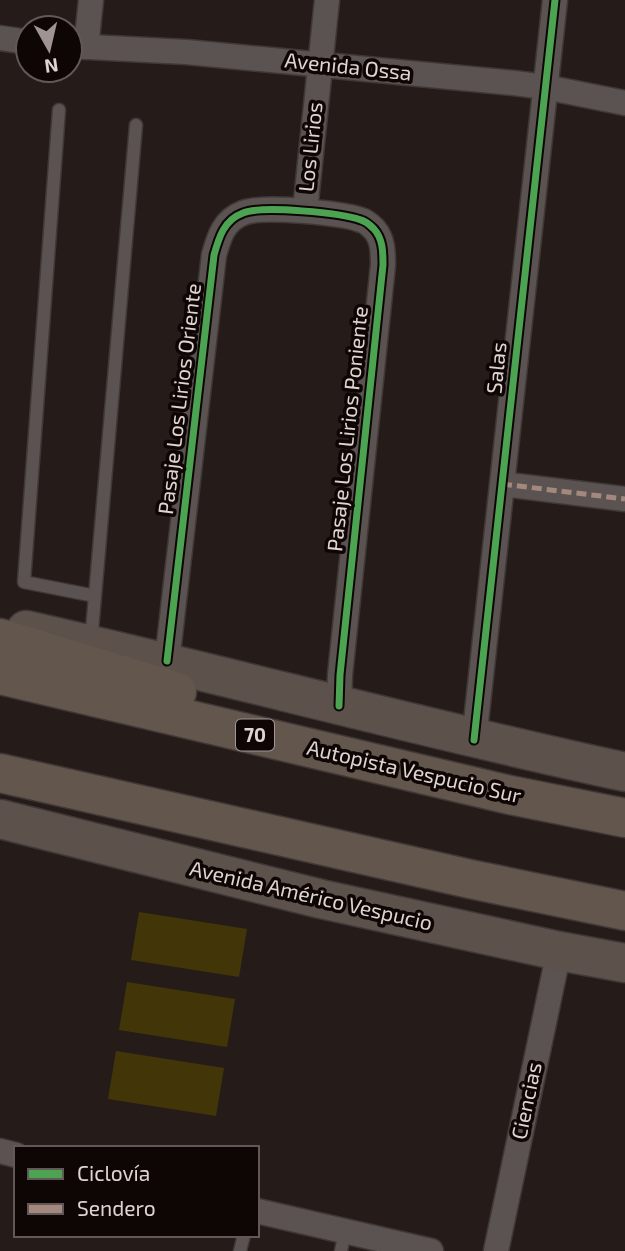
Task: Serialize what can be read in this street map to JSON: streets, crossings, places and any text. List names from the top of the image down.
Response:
{
  "streets": {
    "highway": ["70", "Autopista Vespucio Sur"],
    "main road": ["Avenida Américo Vespucio"],
    "street": [
      "Avenida Ossa",
      "Los Lirios",
      "Salas",
      "Pasaje Los Lirios Oriente",
      "Pasaje Los Lirios Poniente",
      "Ciencias"
    ]
  },
  "crossings": [
    ["Avenida Ossa", "Los Lirios"],
    ["Avenida Ossa", "Salas"],
    ["Los Lirios", "Pasaje Los Lirios Oriente"],
    ["Los Lirios", "Pasaje Los Lirios Poniente"],
    ["Pasaje Los Lirios Oriente", "Pasaje Los Lirios Poniente"],
    ["Avenida Américo Vespucio", "Ciencias"]
  ],
  "legend": ["Ciclovía", "Sendero"],
  "north": "bottom"
}
